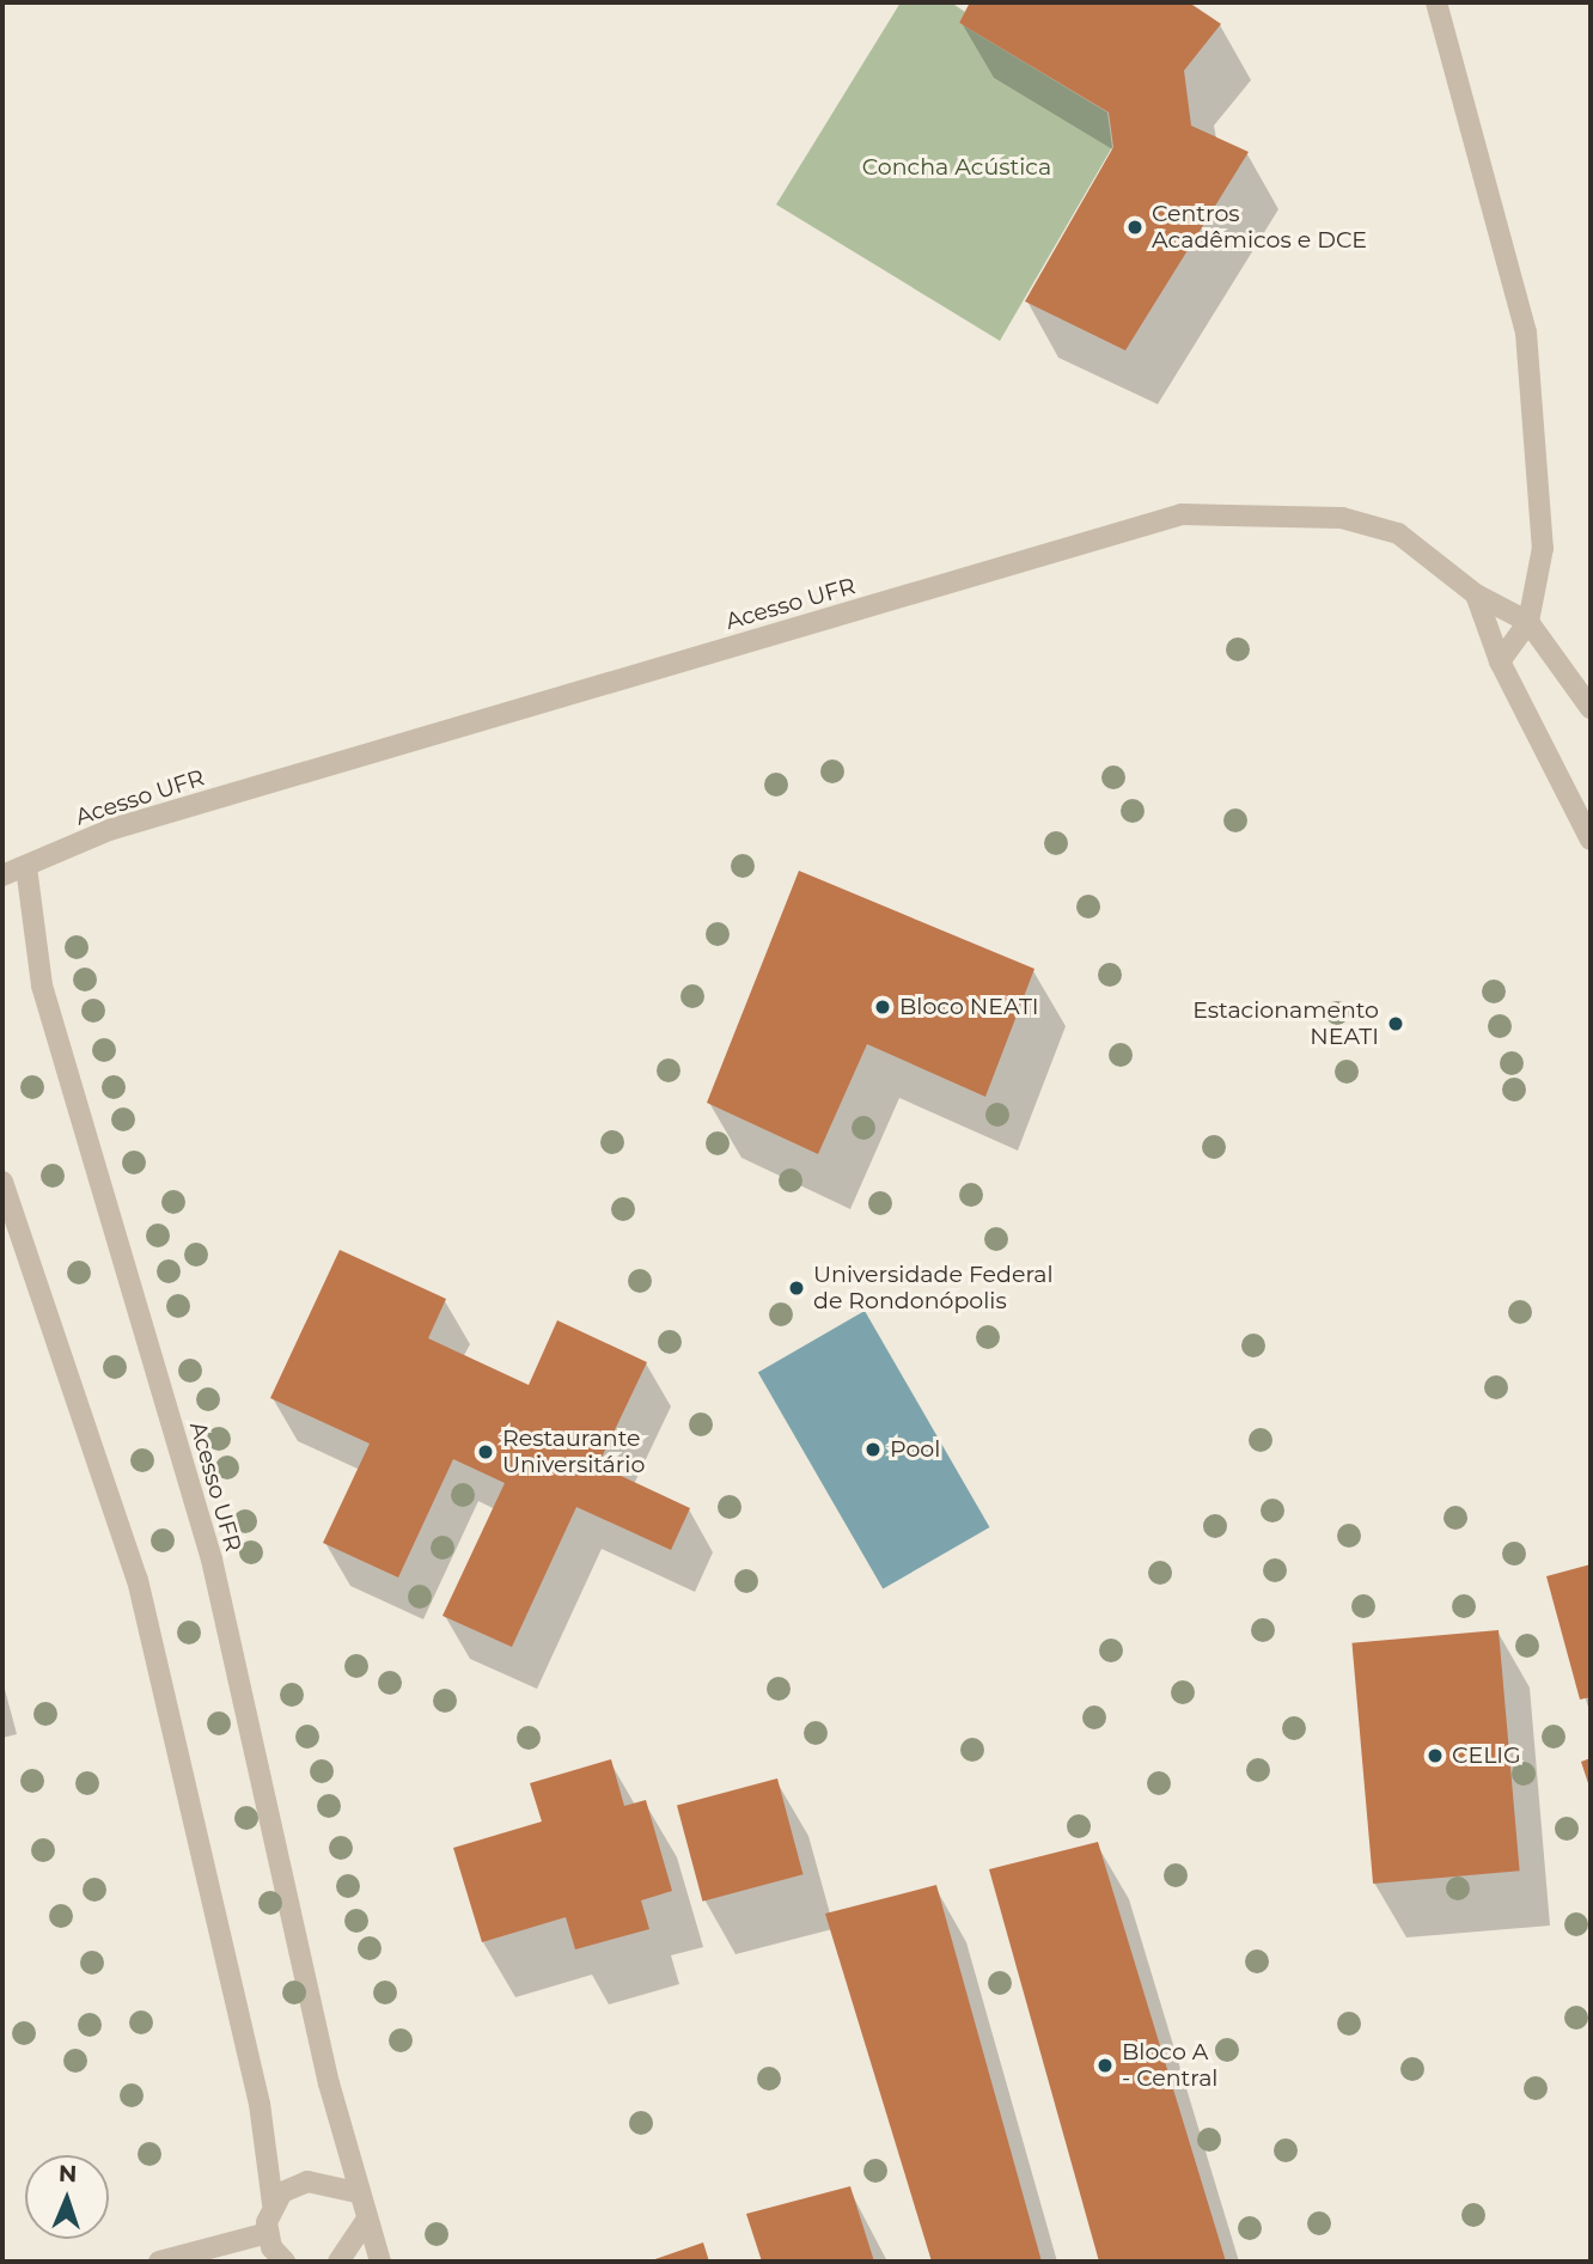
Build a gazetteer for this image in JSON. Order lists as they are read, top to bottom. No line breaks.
{"streets":{"lane":["Acesso UFR"]},"parks":["Concha Acústica"],"places":["Centros Acadêmicos e DCE","Bloco NEATI","Estacionamento NEATI","Universidade Federal de Rondonópolis","Pool","Restaurante Universitário","CELIG","Bloco A - Central"],"north":"top"}
